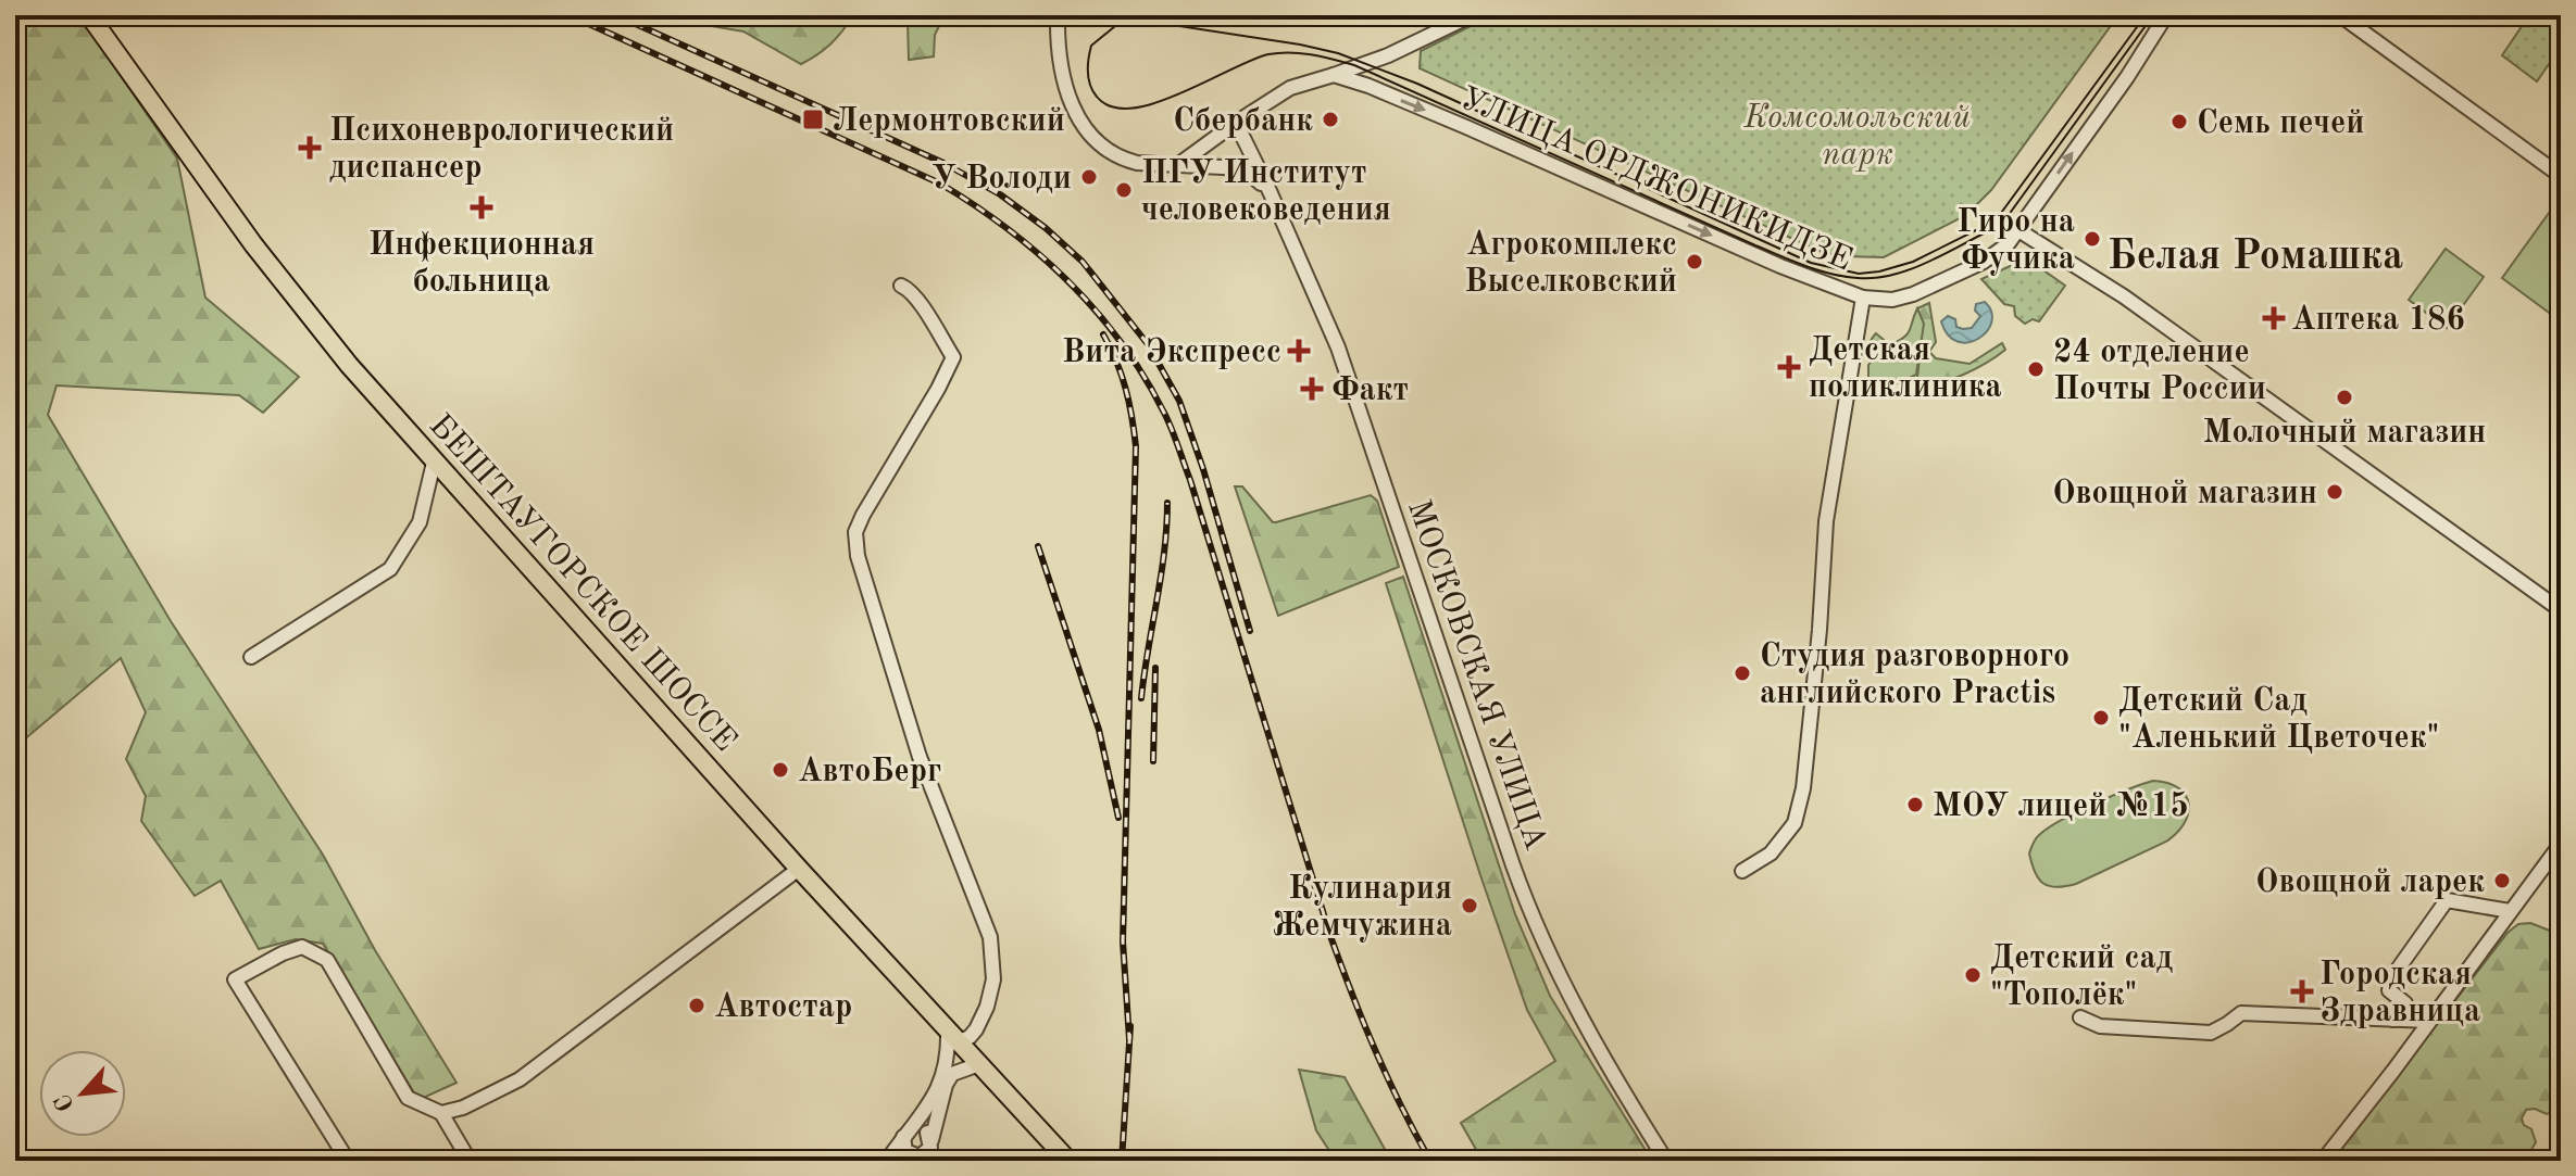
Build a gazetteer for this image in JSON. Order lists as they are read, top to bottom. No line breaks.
{"streets":{"main road":["БЕШТАУГОРСКОЕ ШОССЕ"],"street":["УЛИЦА ОРДЖОНИКИДЗЕ","МОСКОВСКАЯ УЛИЦА"]},"one_way":["УЛИЦА ОРДЖОНИКИДЗЕ"],"districts":["Белая Ромашка"],"parks":["Комсомольский парк"],"places":{"transit":["Лермонтовский"],"other":["Сбербанк","Семь печей","У Володи","ПГУ Институт человековедения","Гиро на Фучика","Агрокомплекс Выселковский","24 отделение Почты России","Молочный магазин","Овощной магазин","Студия разговорного английского Practis","Детский Сад \"Аленький Цветочек\"","АвтоБерг","МОУ лицей №15","Овощной ларек","Кулинария Жемчужина","Детский сад \"Тополёк\"","Автостар"],"health":["Психоневрологический диспансер","Инфекционная больница","Аптека 186","Вита Экспресс","Детская поликлиника","Факт","Городская Здравница"]},"north":"bottom left"}
